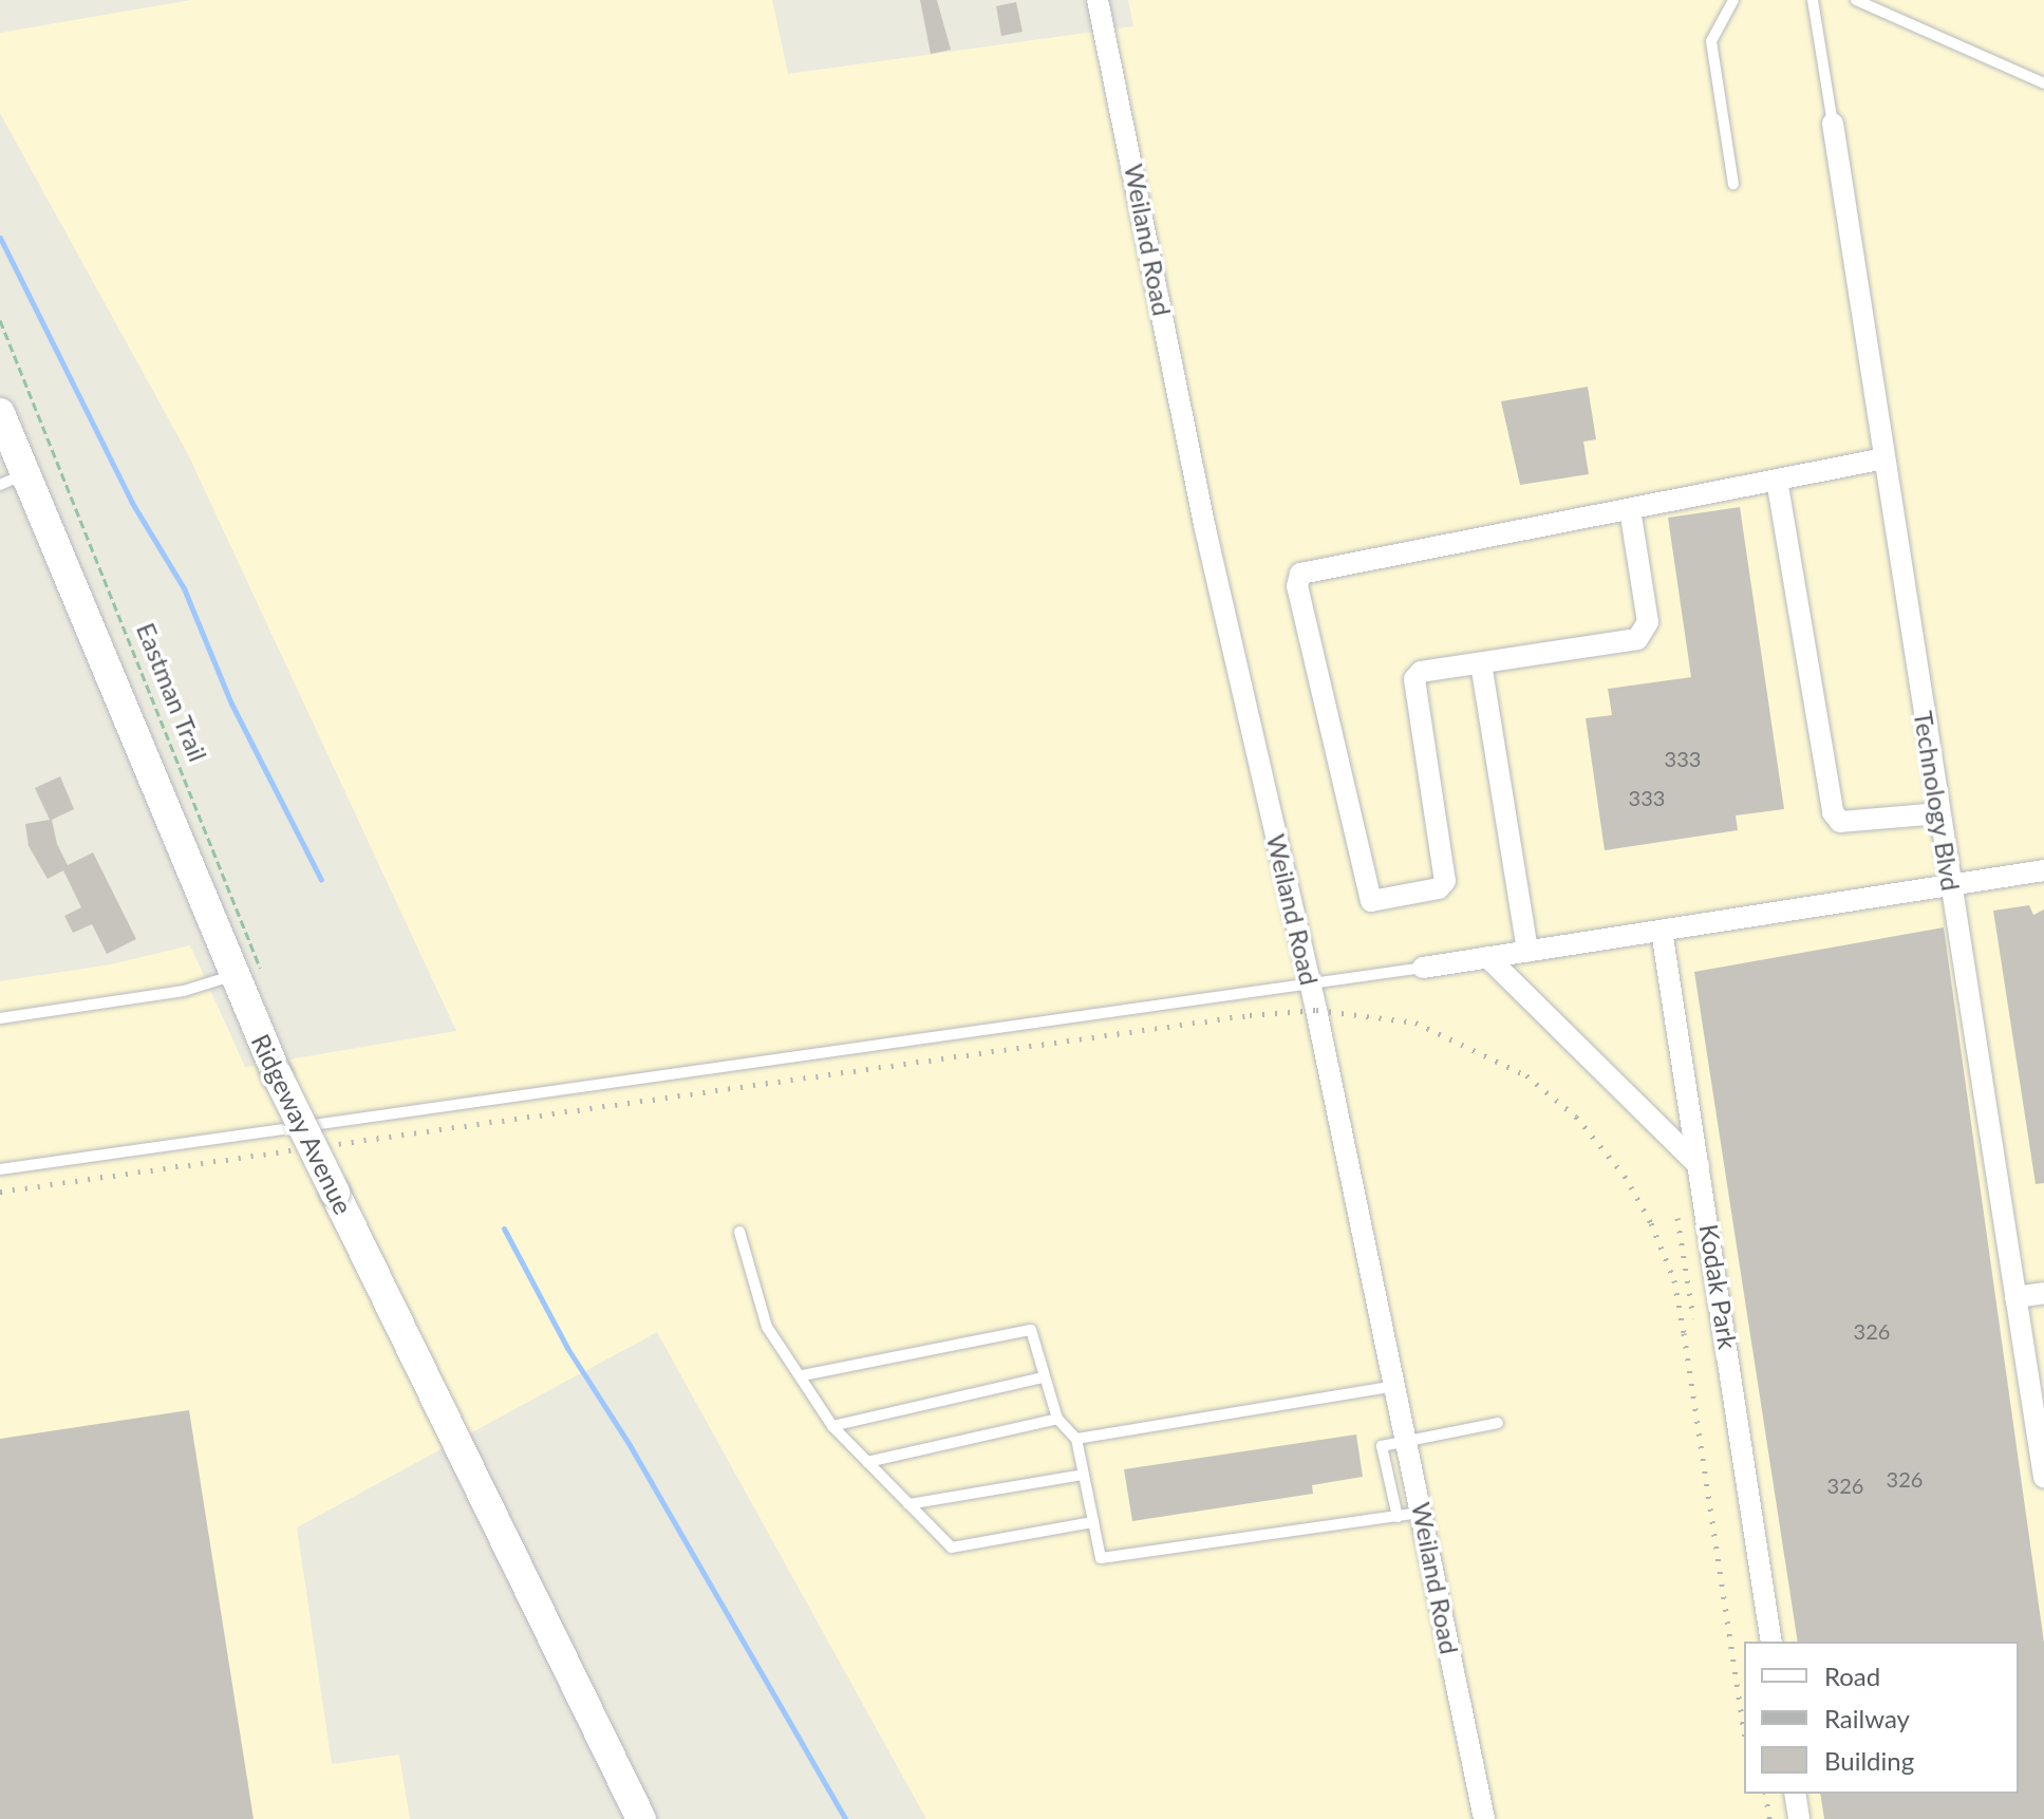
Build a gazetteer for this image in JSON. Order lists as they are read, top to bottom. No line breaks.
{"streets":{"main road":["Ridgeway Avenue"],"street":["Weiland Road","Technology Blvd","Kodak Park"],"path":["Eastman Trail"]},"house_numbers":["333","333","326","326","326"],"legend":["Road","Railway","Building"]}
